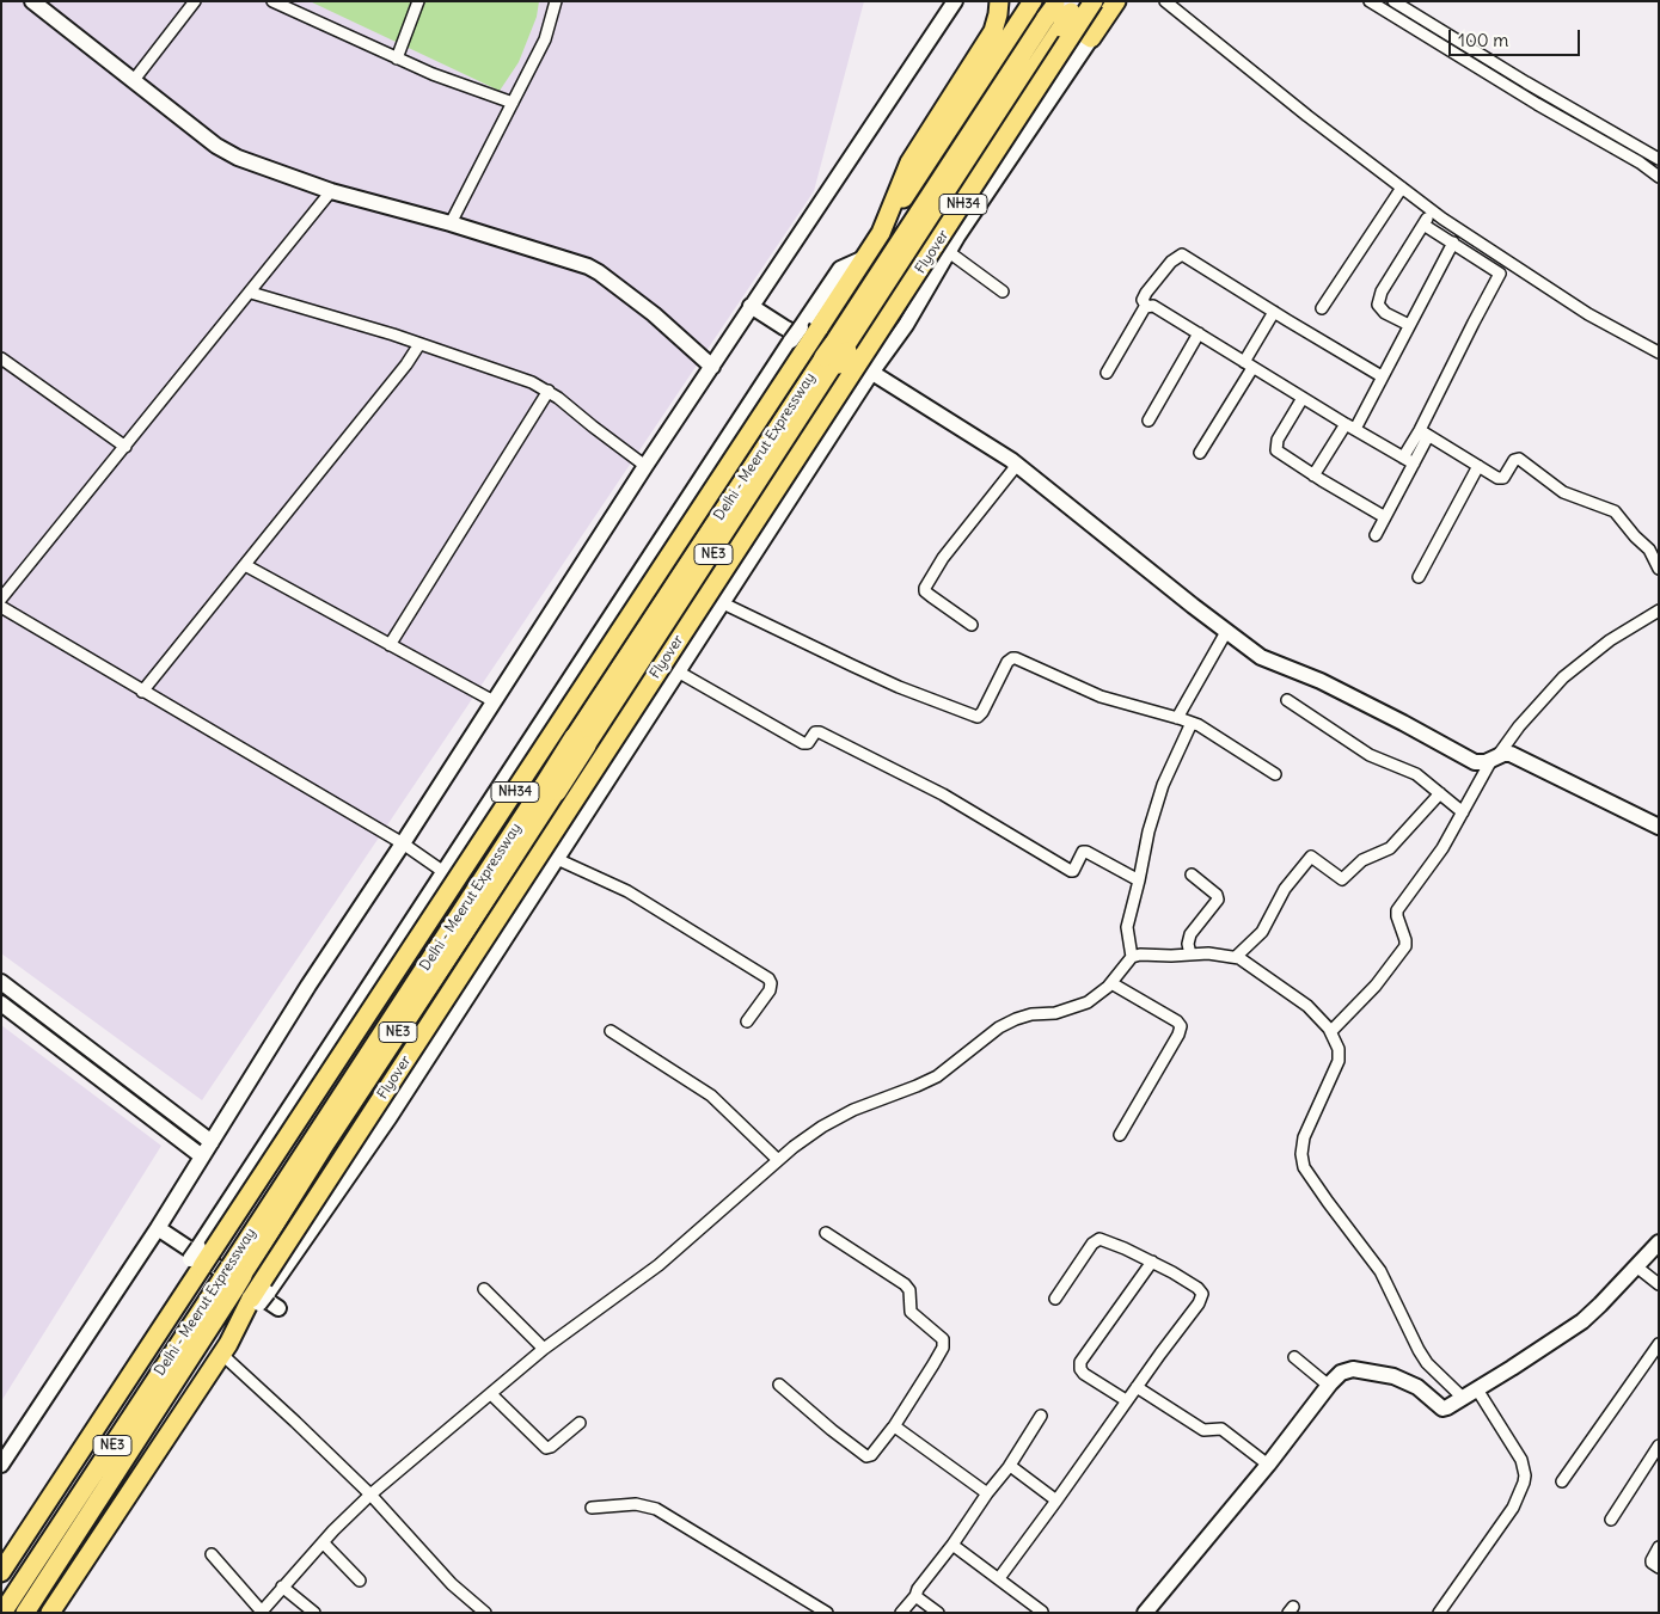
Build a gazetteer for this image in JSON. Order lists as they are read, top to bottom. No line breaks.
{"streets":{"highway":["NH34","Flyover","Delhi - Meerut Expressway","NE3"]},"crossings":[["NH34","Flyover"]],"scale_bar":"100 m"}
